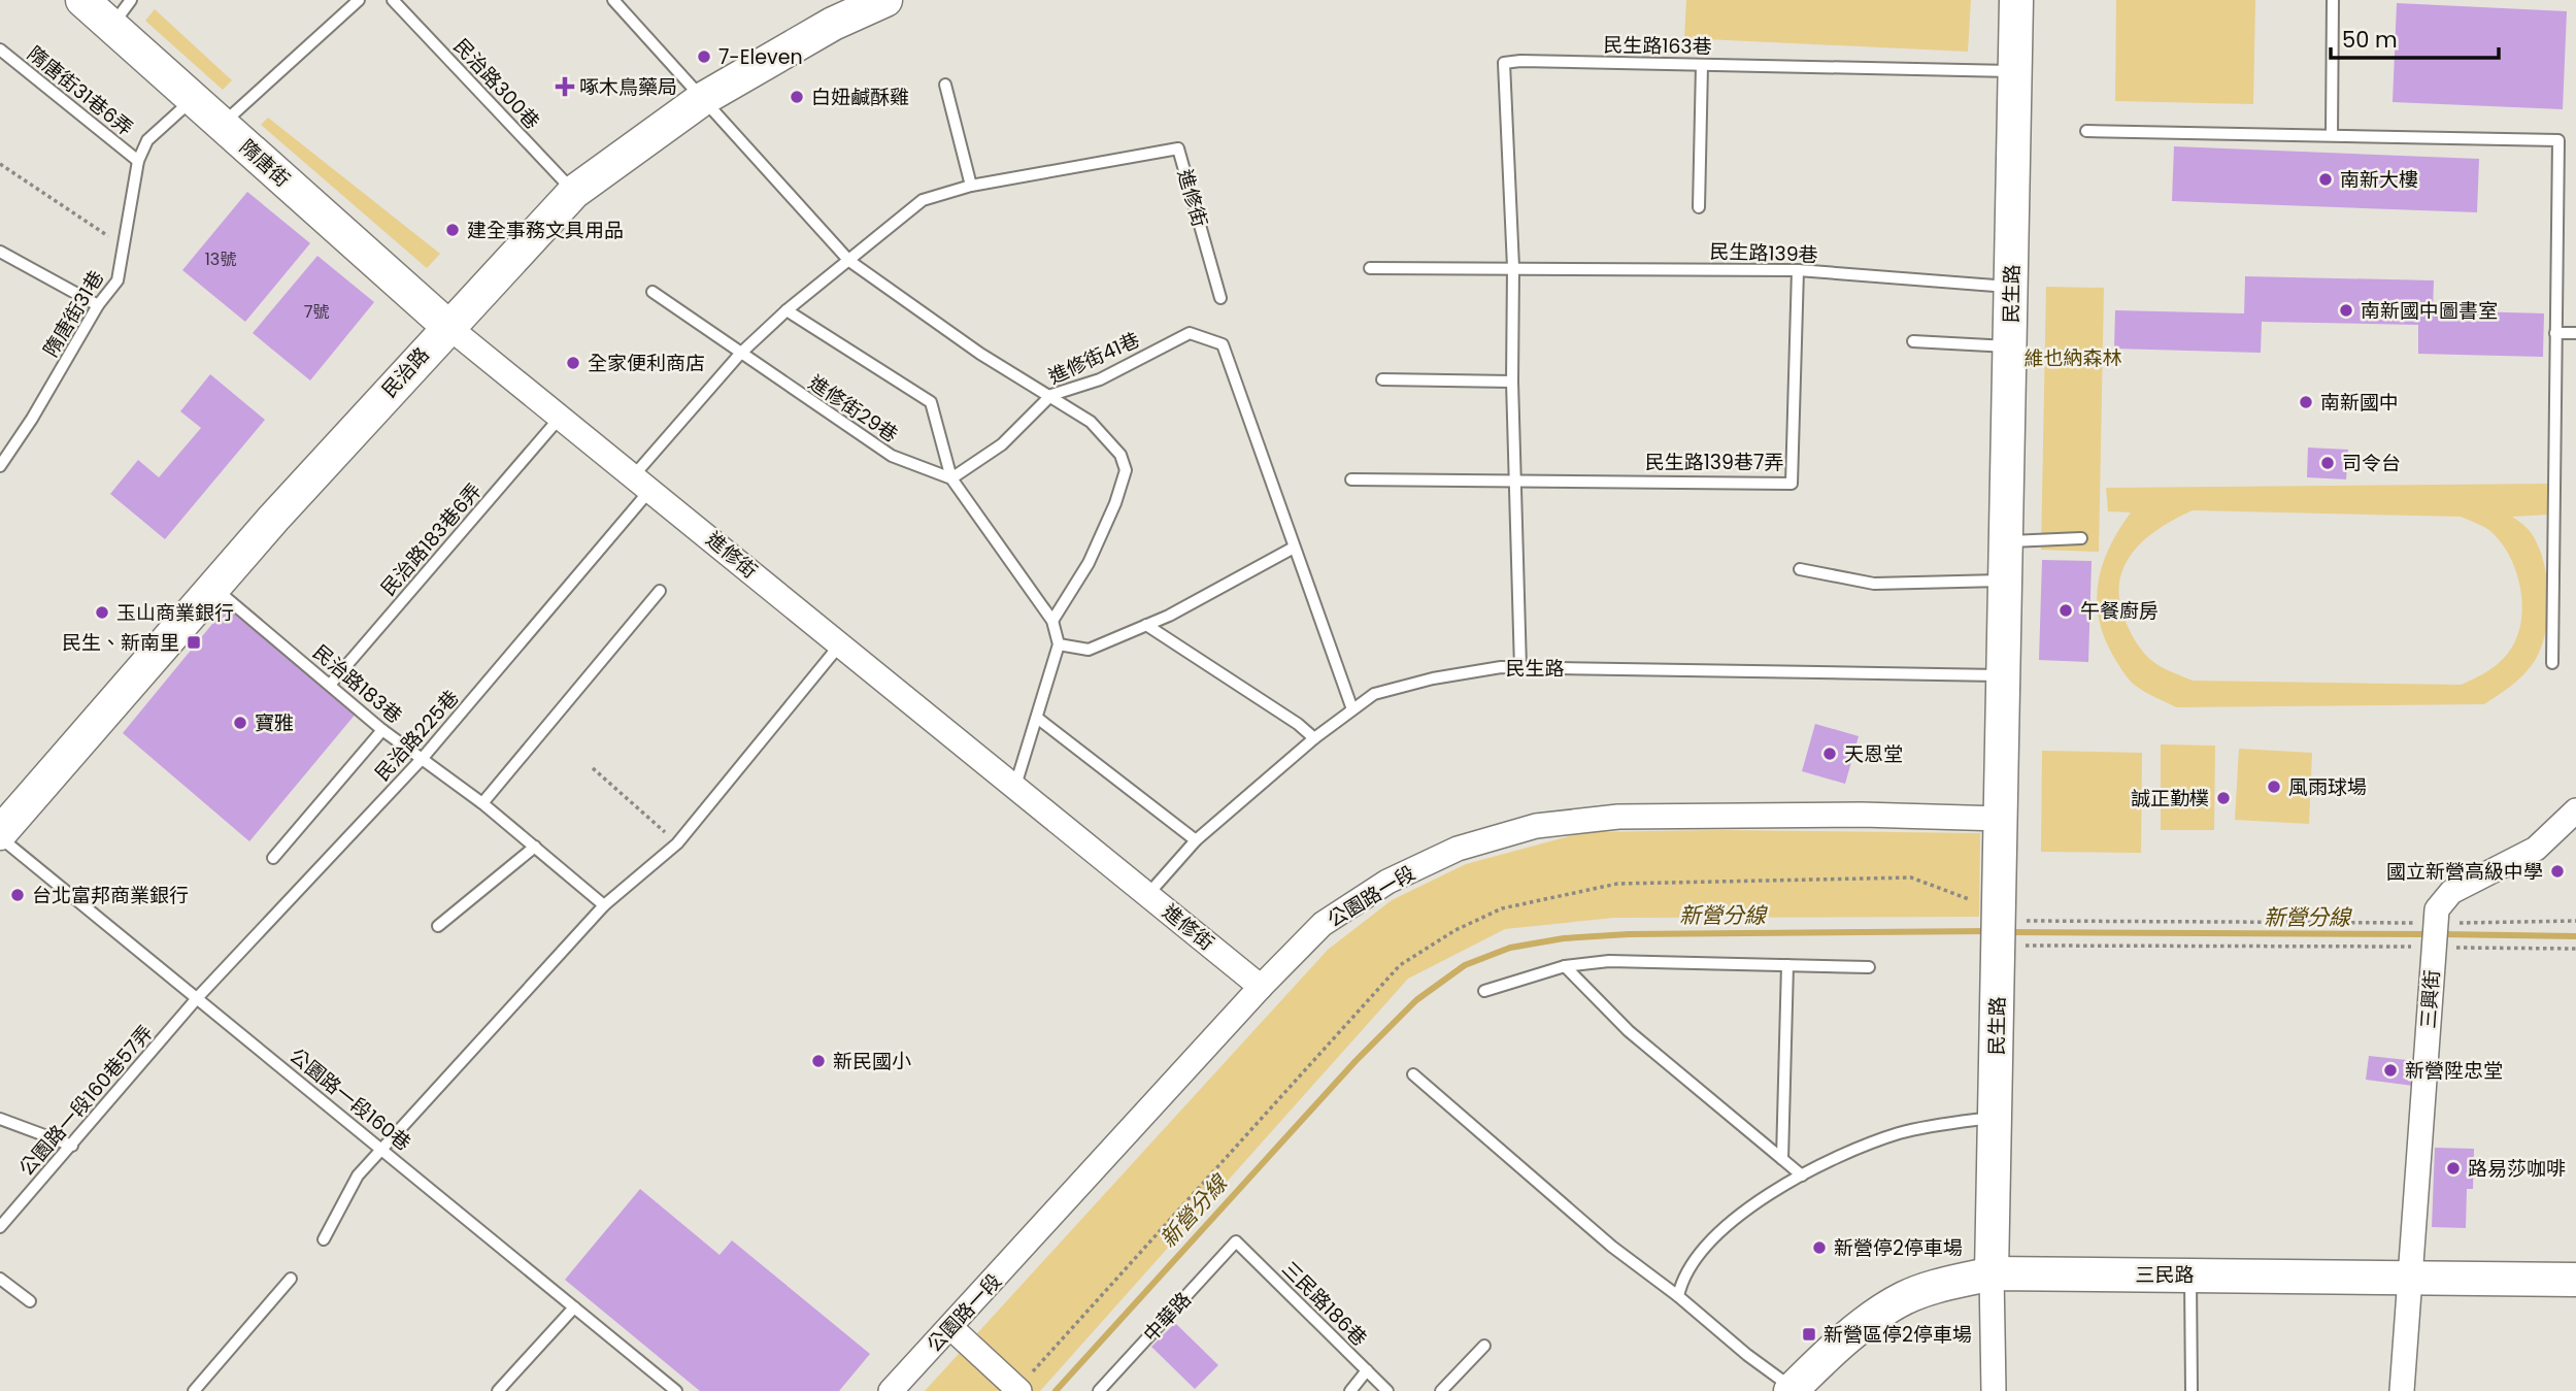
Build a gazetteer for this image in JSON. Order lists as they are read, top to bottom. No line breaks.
{"streets":{"street":["隋唐街","進修街","民生路","民治路","公園路一段","三興街","三民路"],"lane":["民生路163巷","民治路300巷","隋唐街31巷6弄","民生路139巷","隋唐街31巷","進修街41巷","進修街29巷","民生路139巷7弄","民治路183巷6弄","民治路183巷","民治路225巷","公園路一段160巷","公園路一段160巷57弄","三民路186巷","中華路"]},"crossings":[["民生路163巷","民生路139巷"],["民生路163巷","民生路"],["民生路163巷","民生路139巷7弄"],["民治路300巷","民治路"],["隋唐街31巷6弄","隋唐街31巷"],["隋唐街","進修街"],["隋唐街","隋唐街31巷"],["隋唐街","民治路"],["進修街","民生路"],["進修街","民治路"],["進修街","民治路183巷6弄"],["進修街","民治路225巷"],["進修街","公園路一段"],["民生路139巷","民生路"],["民生路139巷","民生路139巷7弄"],["民生路","公園路一段"],["民生路","三民路"],["進修街41巷","進修街29巷"],["民治路","民治路183巷"],["民治路","公園路一段160巷"],["民治路183巷6弄","民治路183巷"],["民治路183巷","民治路225巷"],["民治路225巷","公園路一段160巷"],["民治路225巷","公園路一段160巷57弄"],["三興街","三民路"],["公園路一段160巷","公園路一段160巷57弄"],["三民路186巷","中華路"]],"water":["新營分線"],"parks":["維也納森林"],"places":{"other":["7-Eleven","白妞鹹酥雞","南新大樓","建全事務文具用品","南新國中圖書室","全家便利商店","南新國中","司令台","午餐廚房","玉山商業銀行","寶雅","天恩堂","風雨球場","誠正勤樸","國立新營高級中學","台北富邦商業銀行","新民國小","新營陞忠堂","路易莎咖啡","新營停2停車場"],"health":["啄木鳥藥局"],"transit":["民生、新南里","新營區停2停車場"]},"house_numbers":["13號","7號"],"scale_bar":"50 m"}
